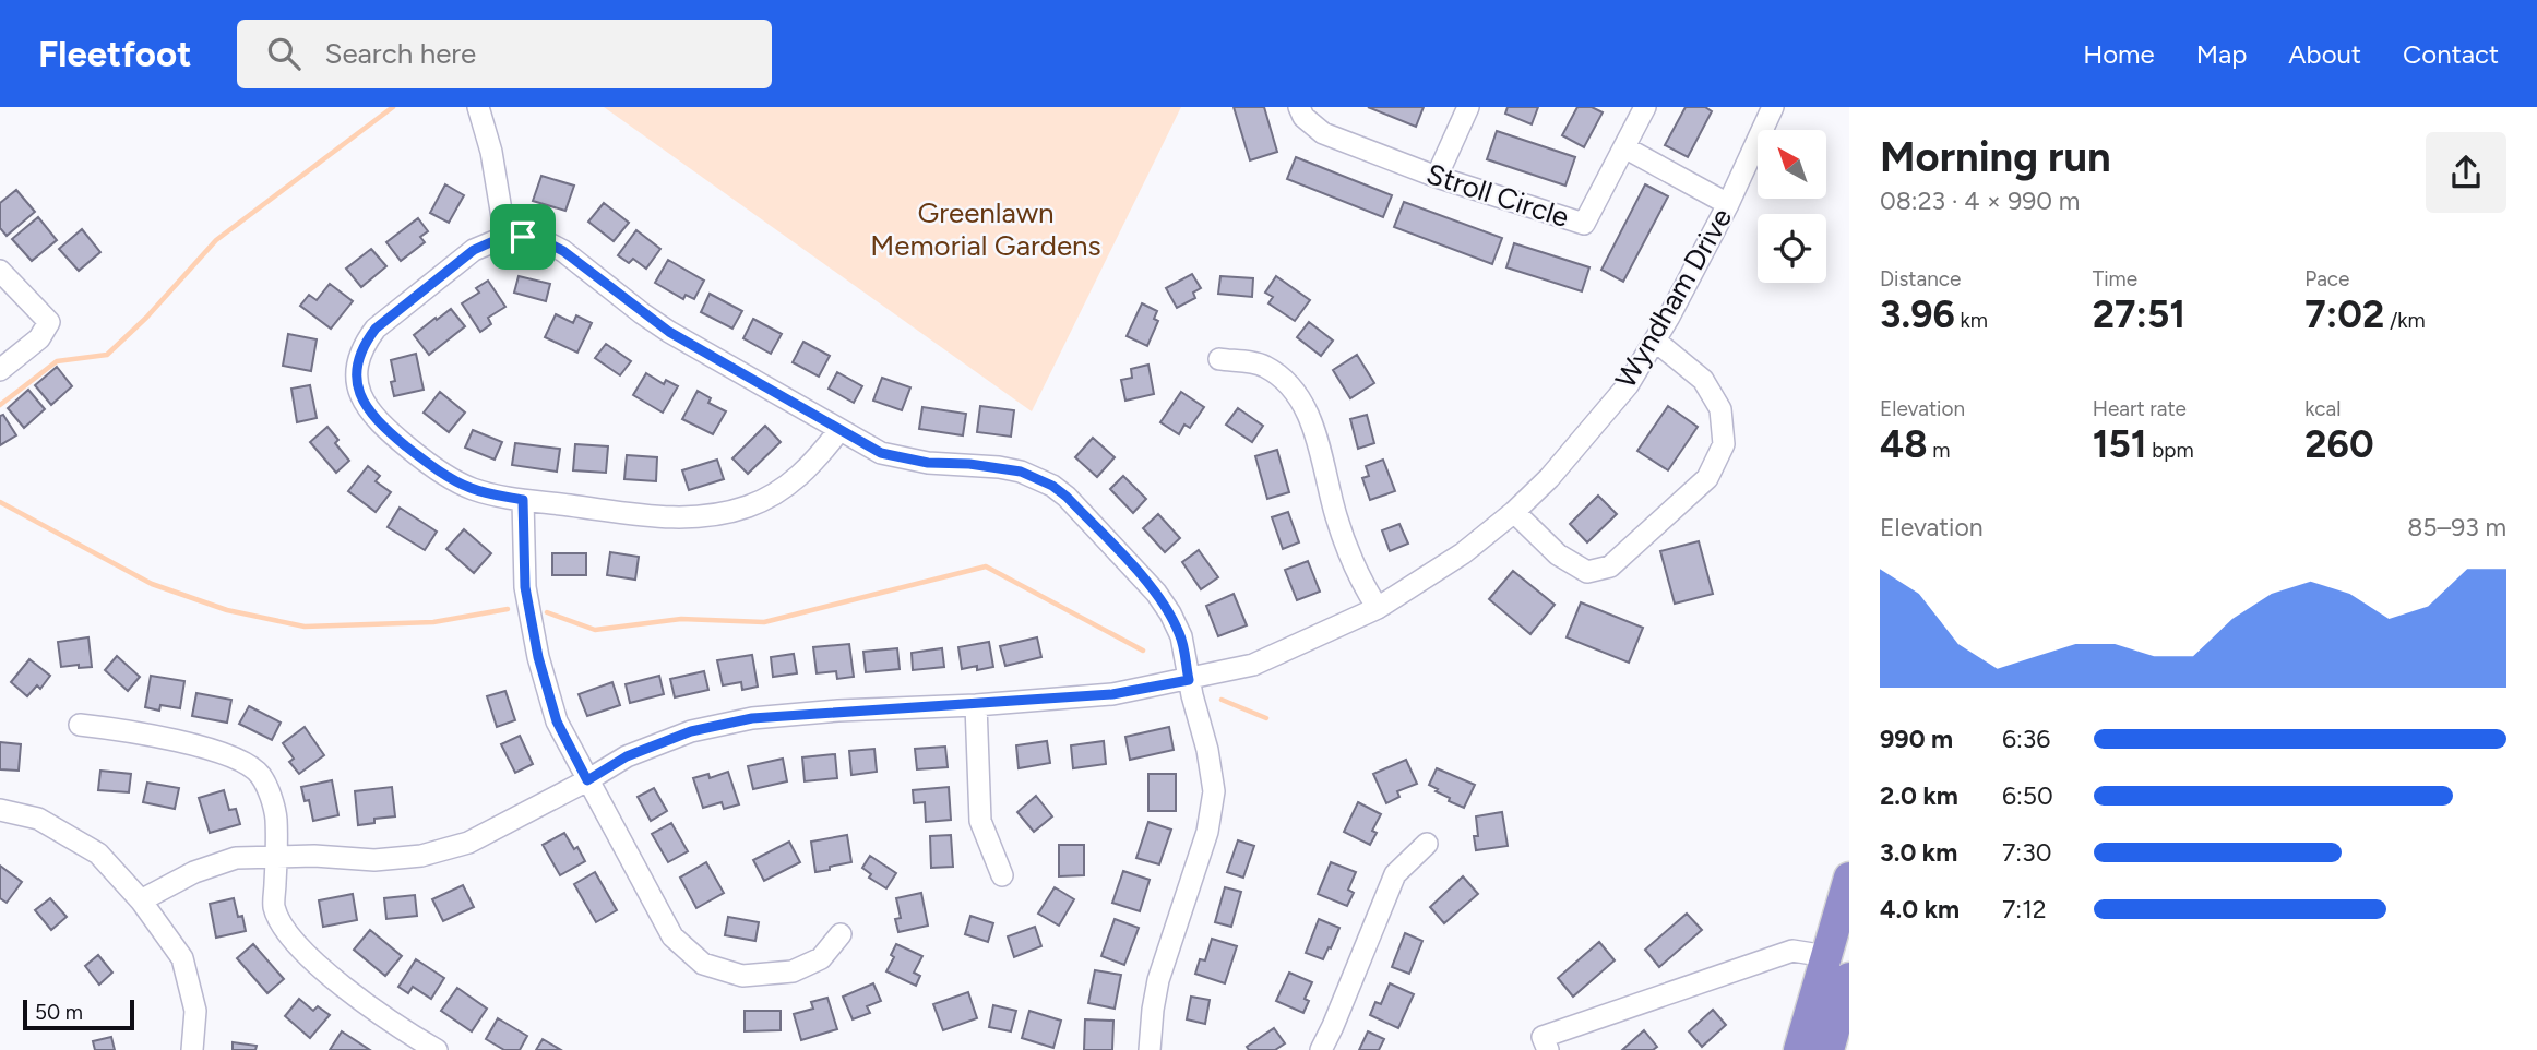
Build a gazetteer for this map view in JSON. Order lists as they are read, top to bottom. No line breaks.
{"streets":{"street":["Stroll Circle","Wyndham Drive"]},"parks":["Greenlawn Memorial Gardens"],"scale_bar":"50 m","north":"top left","page":{"header":"Fleetfoot","search":"Search here","nav":["Home","Map","About","Contact"],"heading":["Morning run","08:23 · 4 × 990 m"],"stats":[["Distance","3.96 km"],["Time","27:51"],["Pace","7:02 /km"],["Elevation","48 m"],["Heart rate","151 bpm"],["kcal","260"]],"chart":["Elevation","85–93 m"],"list":[{"name":"990 m","note":"6:36"},{"name":"2.0 km","note":"6:50"},{"name":"3.0 km","note":"7:30"},{"name":"4.0 km","note":"7:12"}],"scale":"50 m"}}
